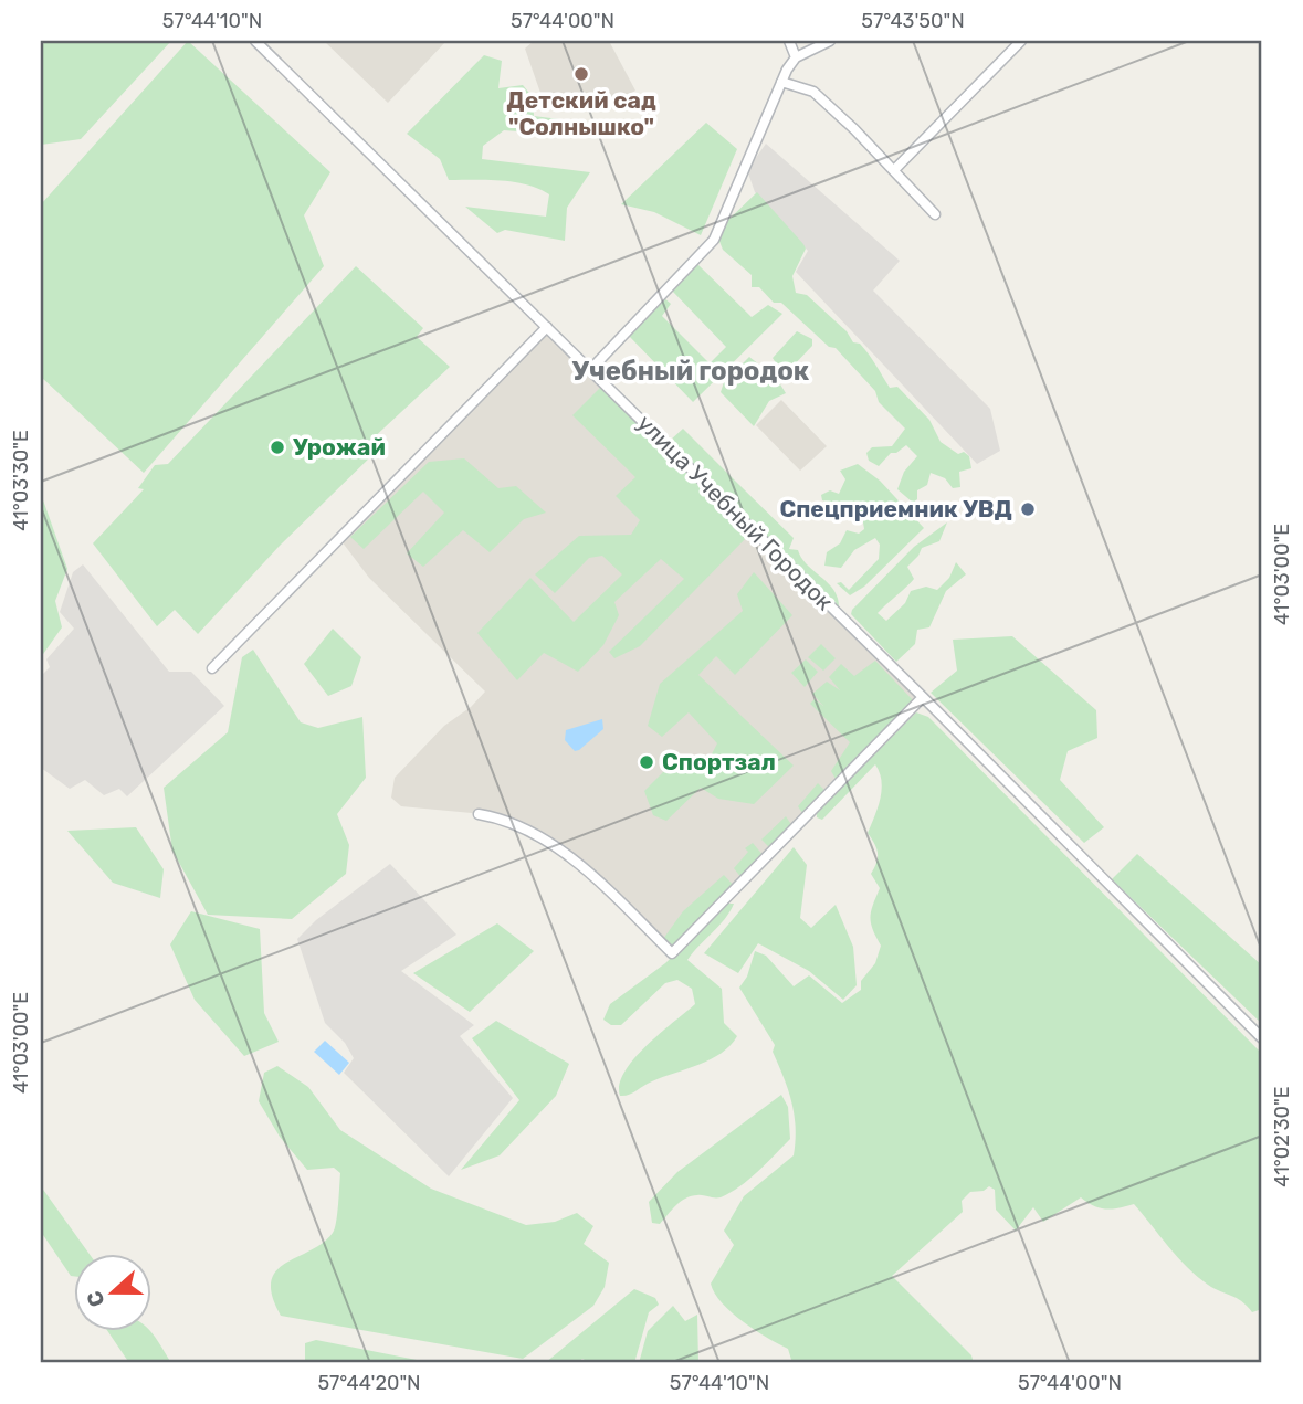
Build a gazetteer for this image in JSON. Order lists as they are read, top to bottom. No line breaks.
{"streets":{"street":["улица Учебный Городок"]},"districts":["Учебный городок"],"places":["Детский сад \"Солнышко\"","Урожай","Спецприемник УВД","Спортзал"],"north":"left","coordinates":["57°44'10\"N","57°44'00\"N","57°43'50\"N","41°03'30\"E","41°03'00\"E","41°02'30\"E","57°44'20\"N"]}
